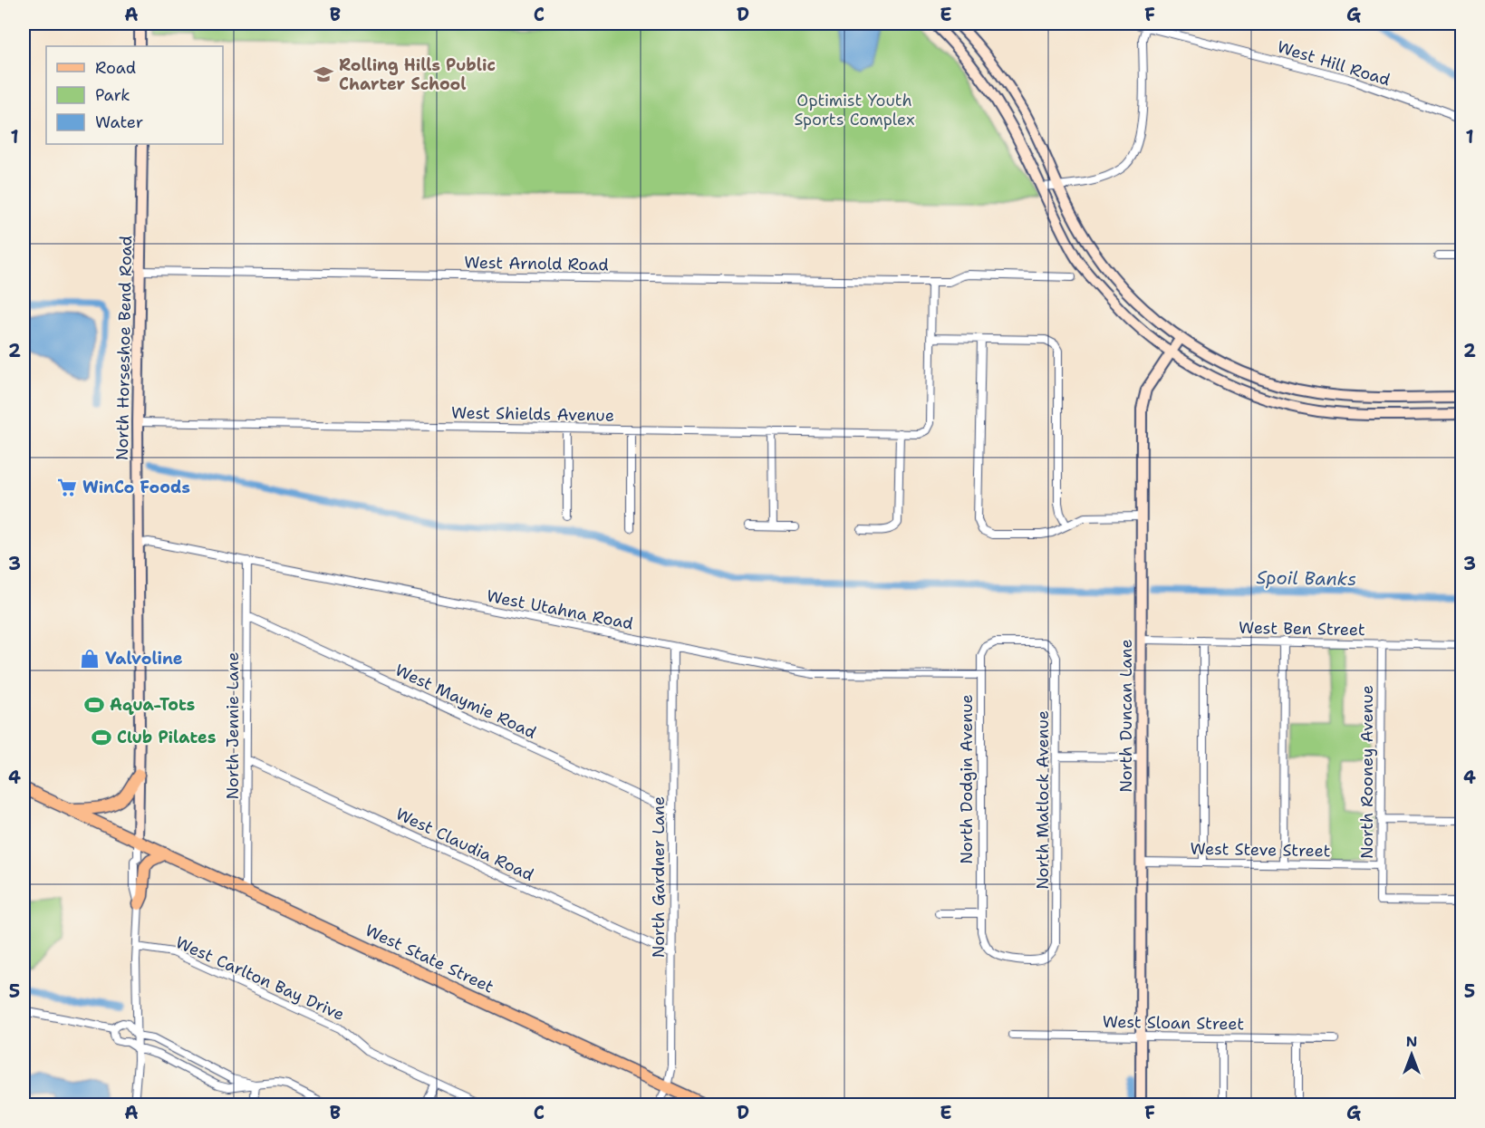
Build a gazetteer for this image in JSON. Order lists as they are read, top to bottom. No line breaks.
{"streets":{"main road":["West State Street"],"street":["West Hill Road","West Arnold Road","North Horseshoe Bend Road","West Shields Avenue","West Utahna Road","West Ben Street","West Maymie Road","North Duncan Lane","North Jennie Lane","North Rooney Avenue","North Dodgin Avenue","North Matlock Avenue","West Claudia Road","West Steve Street","North Gardner Lane","West Carlton Bay Drive","West Sloan Street"]},"crossings":[["West Arnold Road","North Horseshoe Bend Road"],["North Horseshoe Bend Road","West Shields Avenue"],["North Horseshoe Bend Road","West Utahna Road"],["North Horseshoe Bend Road","West State Street"],["North Horseshoe Bend Road","West Carlton Bay Drive"],["West Utahna Road","North Jennie Lane"],["West Utahna Road","North Dodgin Avenue"],["West Utahna Road","North Gardner Lane"],["West Ben Street","North Duncan Lane"],["West Ben Street","North Rooney Avenue"],["West Maymie Road","North Jennie Lane"],["West Maymie Road","North Gardner Lane"],["North Duncan Lane","West Steve Street"],["North Duncan Lane","West Sloan Street"],["North Jennie Lane","West Claudia Road"],["North Jennie Lane","West State Street"],["North Rooney Avenue","West Steve Street"],["North Dodgin Avenue","North Matlock Avenue"],["West Claudia Road","North Gardner Lane"],["North Gardner Lane","West State Street"]],"water":["Spoil Banks"],"parks":["Optimist Youth Sports Complex"],"places":{"school or university":["Rolling Hills Public Charter School"],"supermarket":["WinCo Foods"],"shop":["Valvoline"],"sports":["Aqua-Tots","Club Pilates"]},"legend":["Road","Park","Water"],"north":"top","grid":{"columns":["A","B","C","D","E","F","G"],"rows":["1","2","3","4","5"]}}
